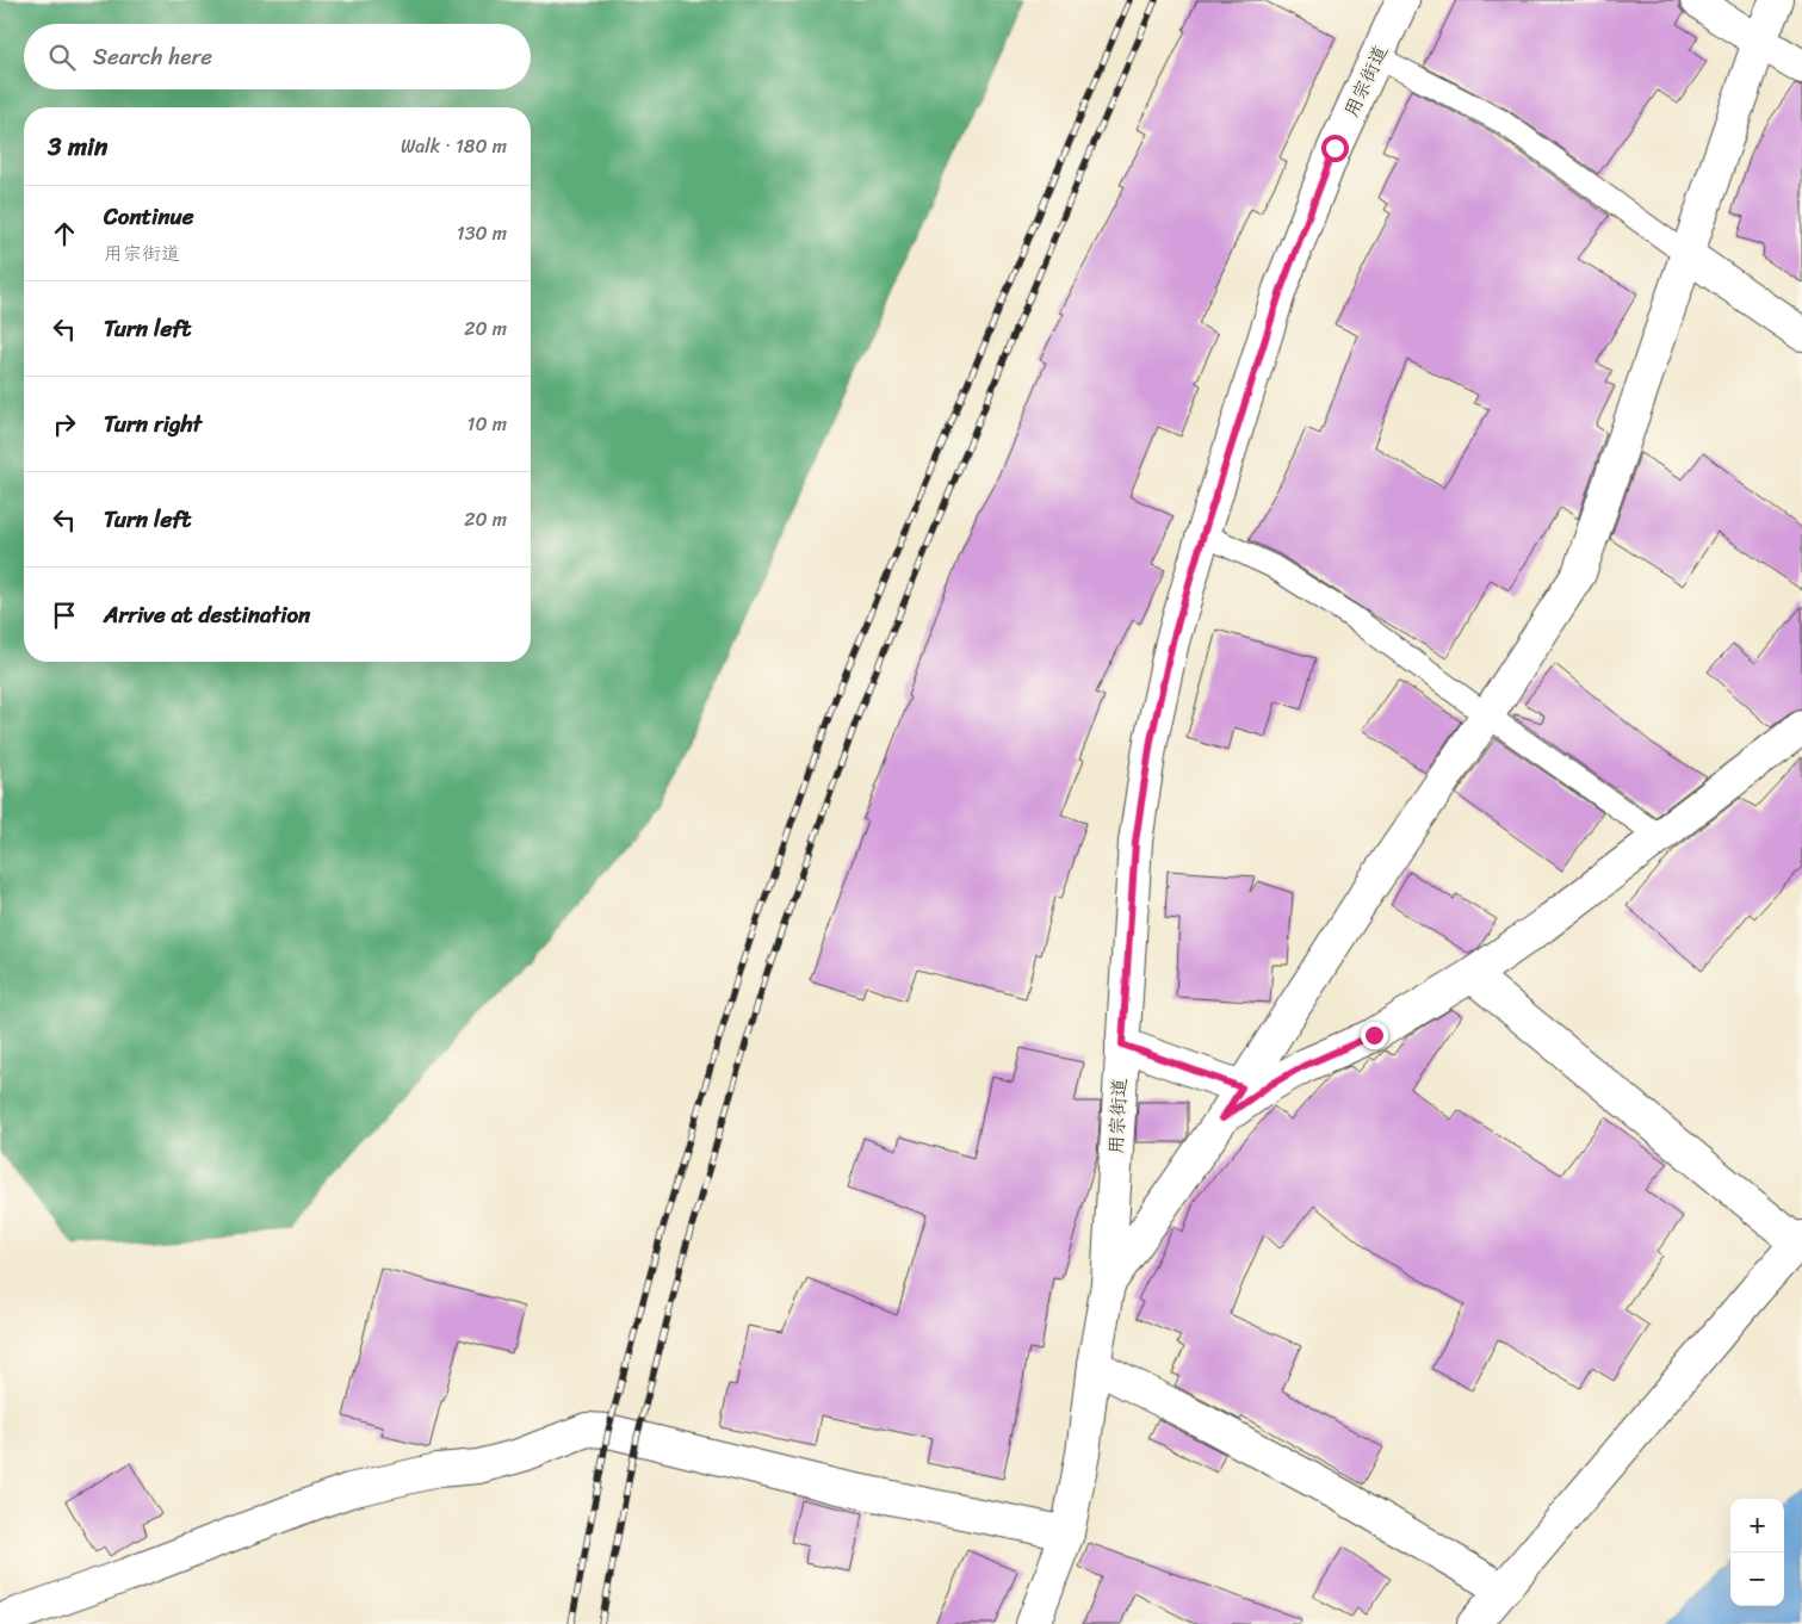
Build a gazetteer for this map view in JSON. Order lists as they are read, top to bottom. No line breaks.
{"streets":{"street":["用宗街道"]},"page":{"search":"Search here","heading":["3 min","Walk · 180 m"],"list":[["Continue","用宗街道","130 m"],["Turn left","20 m"],["Turn right","10 m"],["Turn left","20 m"],"Arrive at destination"],"map_buttons":["+","−"]}}
